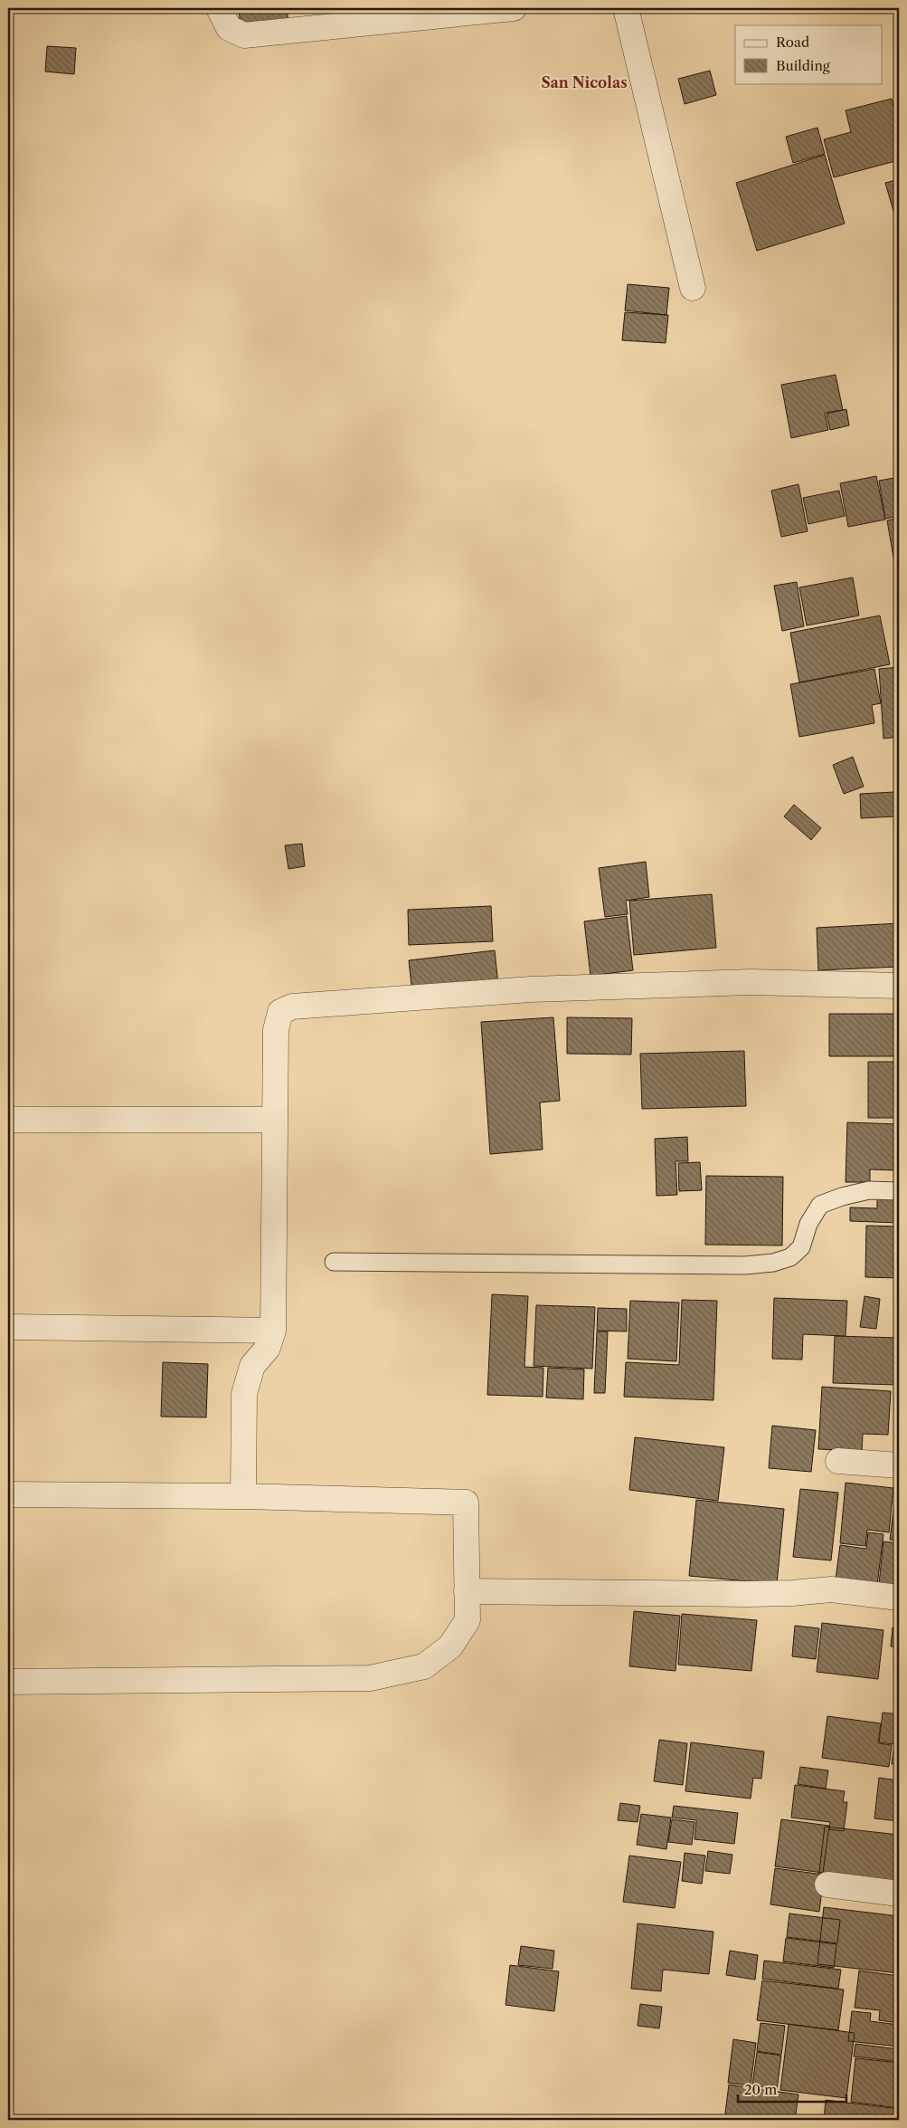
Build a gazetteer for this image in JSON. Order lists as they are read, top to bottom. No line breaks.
{"districts":["San Nicolas"],"legend":["Road","Building"],"scale_bar":"20 m"}
